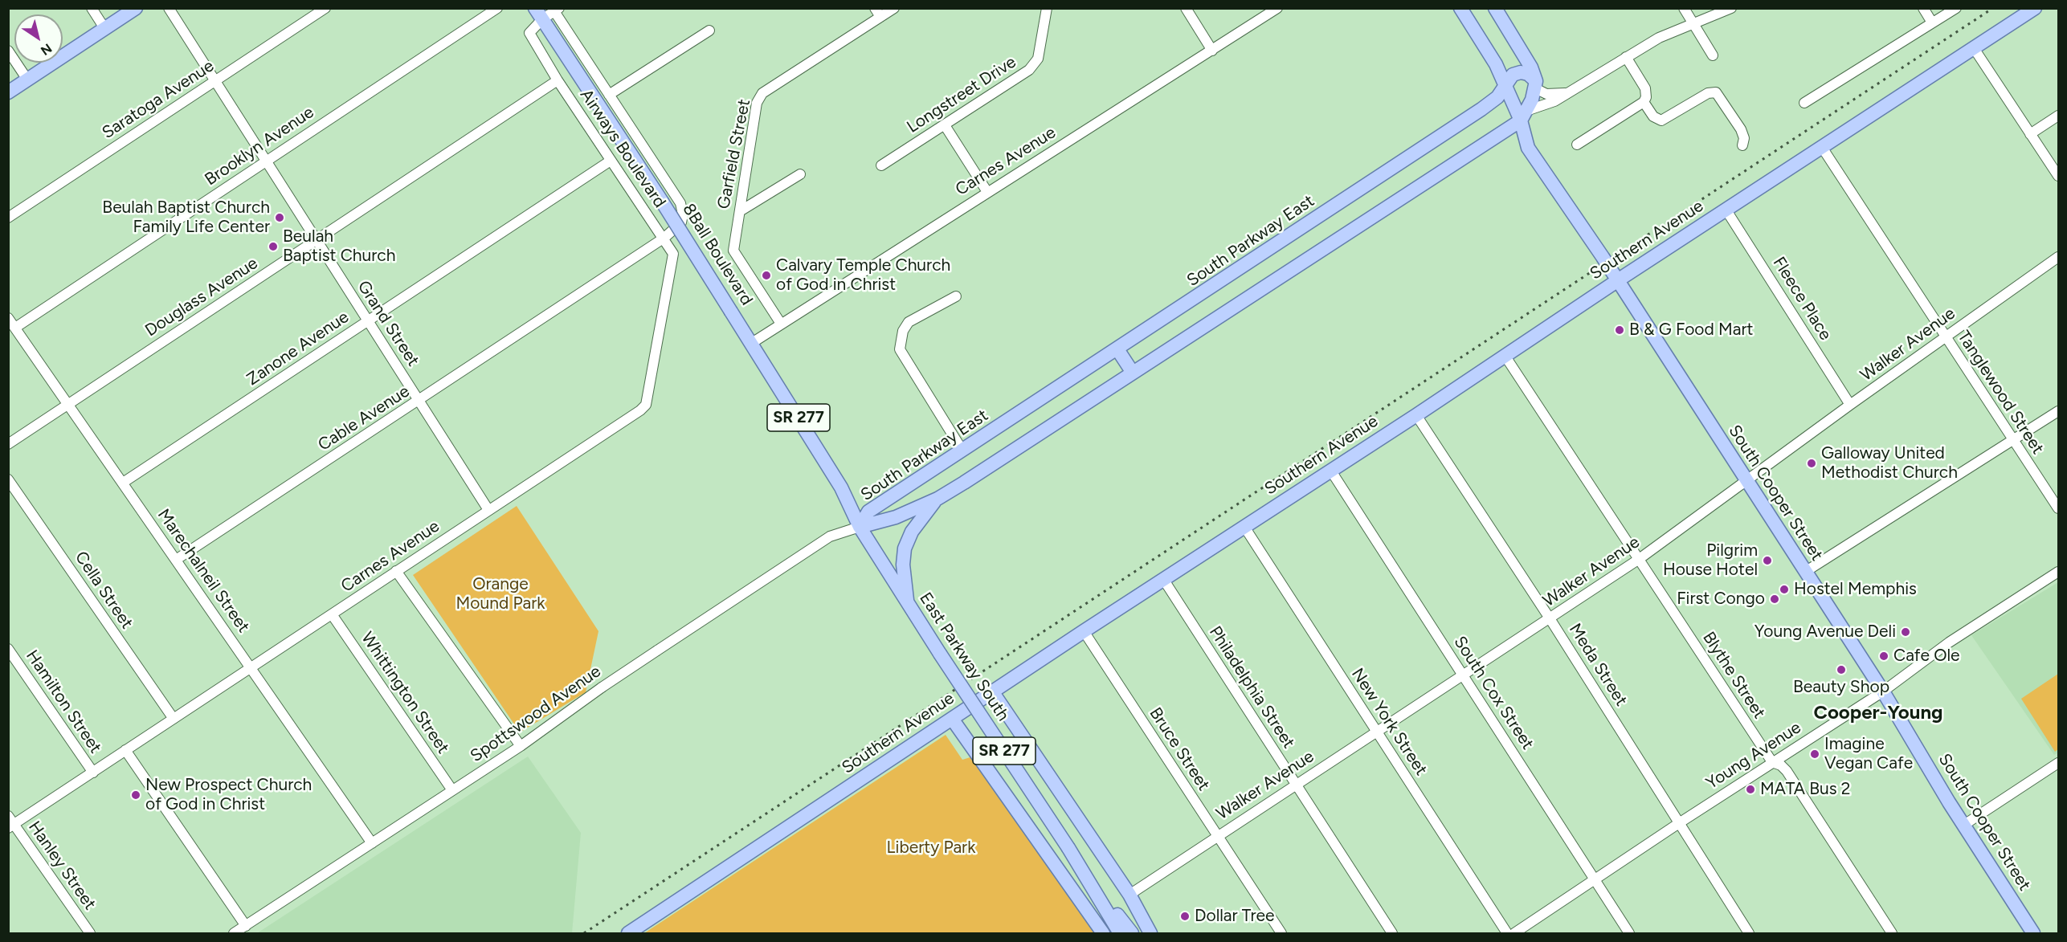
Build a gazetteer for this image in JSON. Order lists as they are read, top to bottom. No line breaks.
{"streets":{"main road":["Southern Avenue","South Parkway East","8Ball Boulevard","SR 277","South Cooper Street","East Parkway South"],"street":["Longstreet Drive","Saratoga Avenue","Brooklyn Avenue","Airways Boulevard","Garfield Street","Carnes Avenue","Douglass Avenue","Fleece Place","Grand Street","Walker Avenue","Zanone Avenue","Tanglewood Street","Cable Avenue","Marechalneil Street","Cella Street","Meda Street","Blythe Street","Philadelphia Street","Whittington Street","South Cox Street","Hamilton Street","Spottswood Avenue","New York Street","Bruce Street","Young Avenue","Hanley Street"]},"crossings":[["Saratoga Avenue","Grand Street"],["Brooklyn Avenue","Grand Street"],["Brooklyn Avenue","Marechalneil Street"],["Airways Boulevard","Carnes Avenue"],["Airways Boulevard","8Ball Boulevard"],["Airways Boulevard","Douglass Avenue"],["Airways Boulevard","Zanone Avenue"],["Airways Boulevard","Cable Avenue"],["Garfield Street","Carnes Avenue"],["Carnes Avenue","8Ball Boulevard"],["Carnes Avenue","Grand Street"],["Carnes Avenue","Cable Avenue"],["Carnes Avenue","Marechalneil Street"],["Carnes Avenue","Cella Street"],["Carnes Avenue","Whittington Street"],["Carnes Avenue","Hamilton Street"],["Carnes Avenue","Hanley Street"],["Southern Avenue","Fleece Place"],["Southern Avenue","Tanglewood Street"],["Southern Avenue","South Cooper Street"],["Southern Avenue","Meda Street"],["Southern Avenue","Blythe Street"],["Southern Avenue","Philadelphia Street"],["Southern Avenue","South Cox Street"],["Southern Avenue","New York Street"],["Southern Avenue","Bruce Street"],["South Parkway East","8Ball Boulevard"],["South Parkway East","South Cooper Street"],["South Parkway East","East Parkway South"],["South Parkway East","Spottswood Avenue"],["8Ball Boulevard","East Parkway South"],["8Ball Boulevard","Spottswood Avenue"],["Douglass Avenue","Grand Street"],["Douglass Avenue","Marechalneil Street"],["Fleece Place","Walker Avenue"],["Grand Street","Zanone Avenue"],["Grand Street","Cable Avenue"],["Walker Avenue","Tanglewood Street"],["Walker Avenue","South Cooper Street"],["Walker Avenue","Meda Street"],["Walker Avenue","Blythe Street"],["Walker Avenue","Philadelphia Street"],["Walker Avenue","South Cox Street"],["Walker Avenue","New York Street"],["Walker Avenue","Bruce Street"],["Zanone Avenue","Marechalneil Street"],["Cable Avenue","Marechalneil Street"],["South Cooper Street","Young Avenue"],["Marechalneil Street","Spottswood Avenue"],["East Parkway South","Spottswood Avenue"],["Meda Street","Young Avenue"],["Blythe Street","Young Avenue"],["Whittington Street","Spottswood Avenue"],["South Cox Street","Young Avenue"],["Hamilton Street","Spottswood Avenue"]],"districts":["Cooper-Young"],"parks":["Orange Mound Park","Liberty Park"],"places":["Beulah Baptist Church Family Life Center","Beulah Baptist Church","Calvary Temple Church of God in Christ","B & G Food Mart","Galloway United Methodist Church","Pilgrim House Hotel","Hostel Memphis","First Congo","Young Avenue Deli","Cafe Ole","Beauty Shop","Imagine Vegan Cafe","MATA Bus 2","New Prospect Church of God in Christ","Dollar Tree"],"north":"bottom right"}
